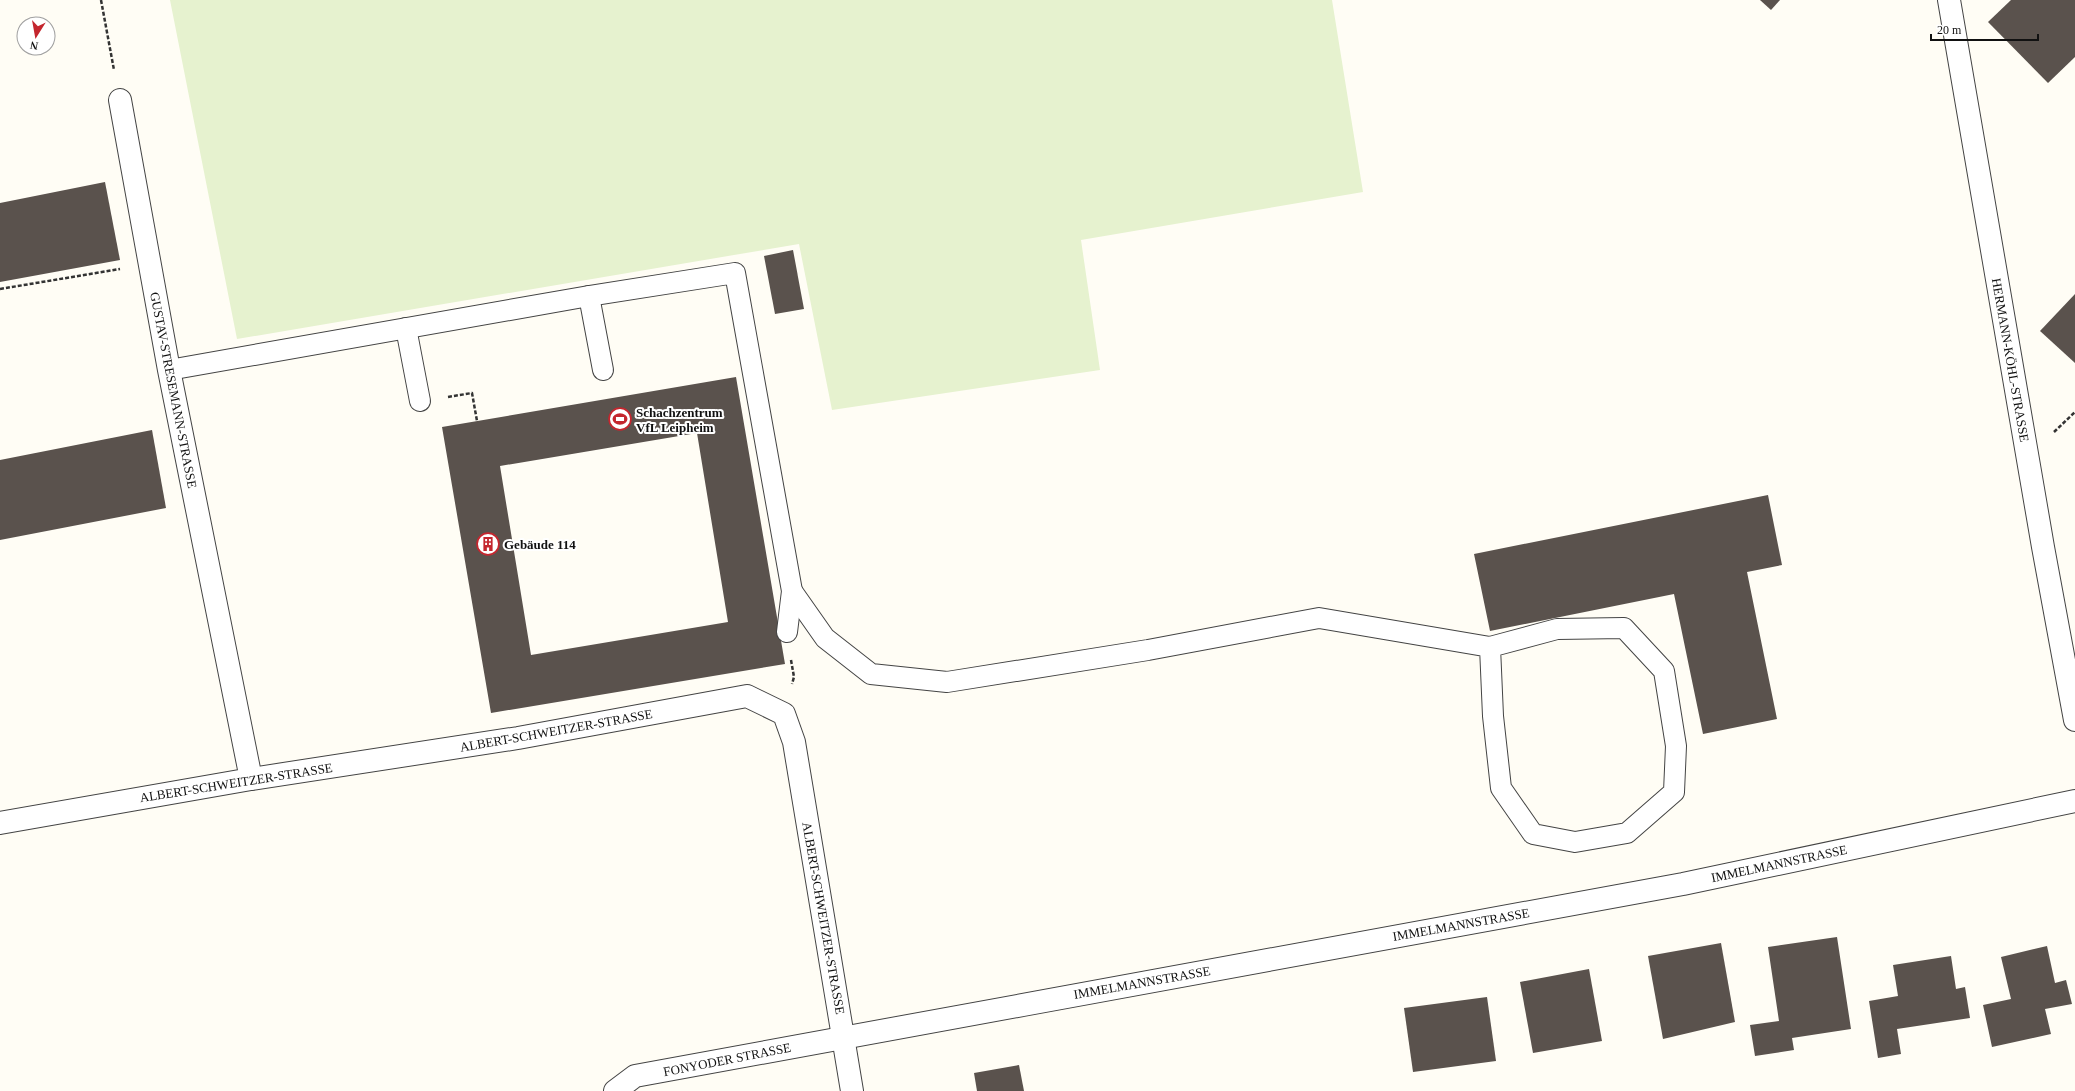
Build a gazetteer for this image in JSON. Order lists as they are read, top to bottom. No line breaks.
{"streets":{"street":["HERMANN-KÖHL-STRASSE","GUSTAV-STRESEMANN-STRASSE","ALBERT-SCHWEITZER-STRASSE","IMMELMANNSTRASSE","FONYODER STRASSE"]},"crossings":[["GUSTAV-STRESEMANN-STRASSE","ALBERT-SCHWEITZER-STRASSE"],["ALBERT-SCHWEITZER-STRASSE","IMMELMANNSTRASSE"],["ALBERT-SCHWEITZER-STRASSE","FONYODER STRASSE"],["IMMELMANNSTRASSE","FONYODER STRASSE"]],"places":{"sports":["Schachzentrum VfL Leipheim"],"building":["Gebäude 114"]},"scale_bar":"20 m","north":"bottom"}
